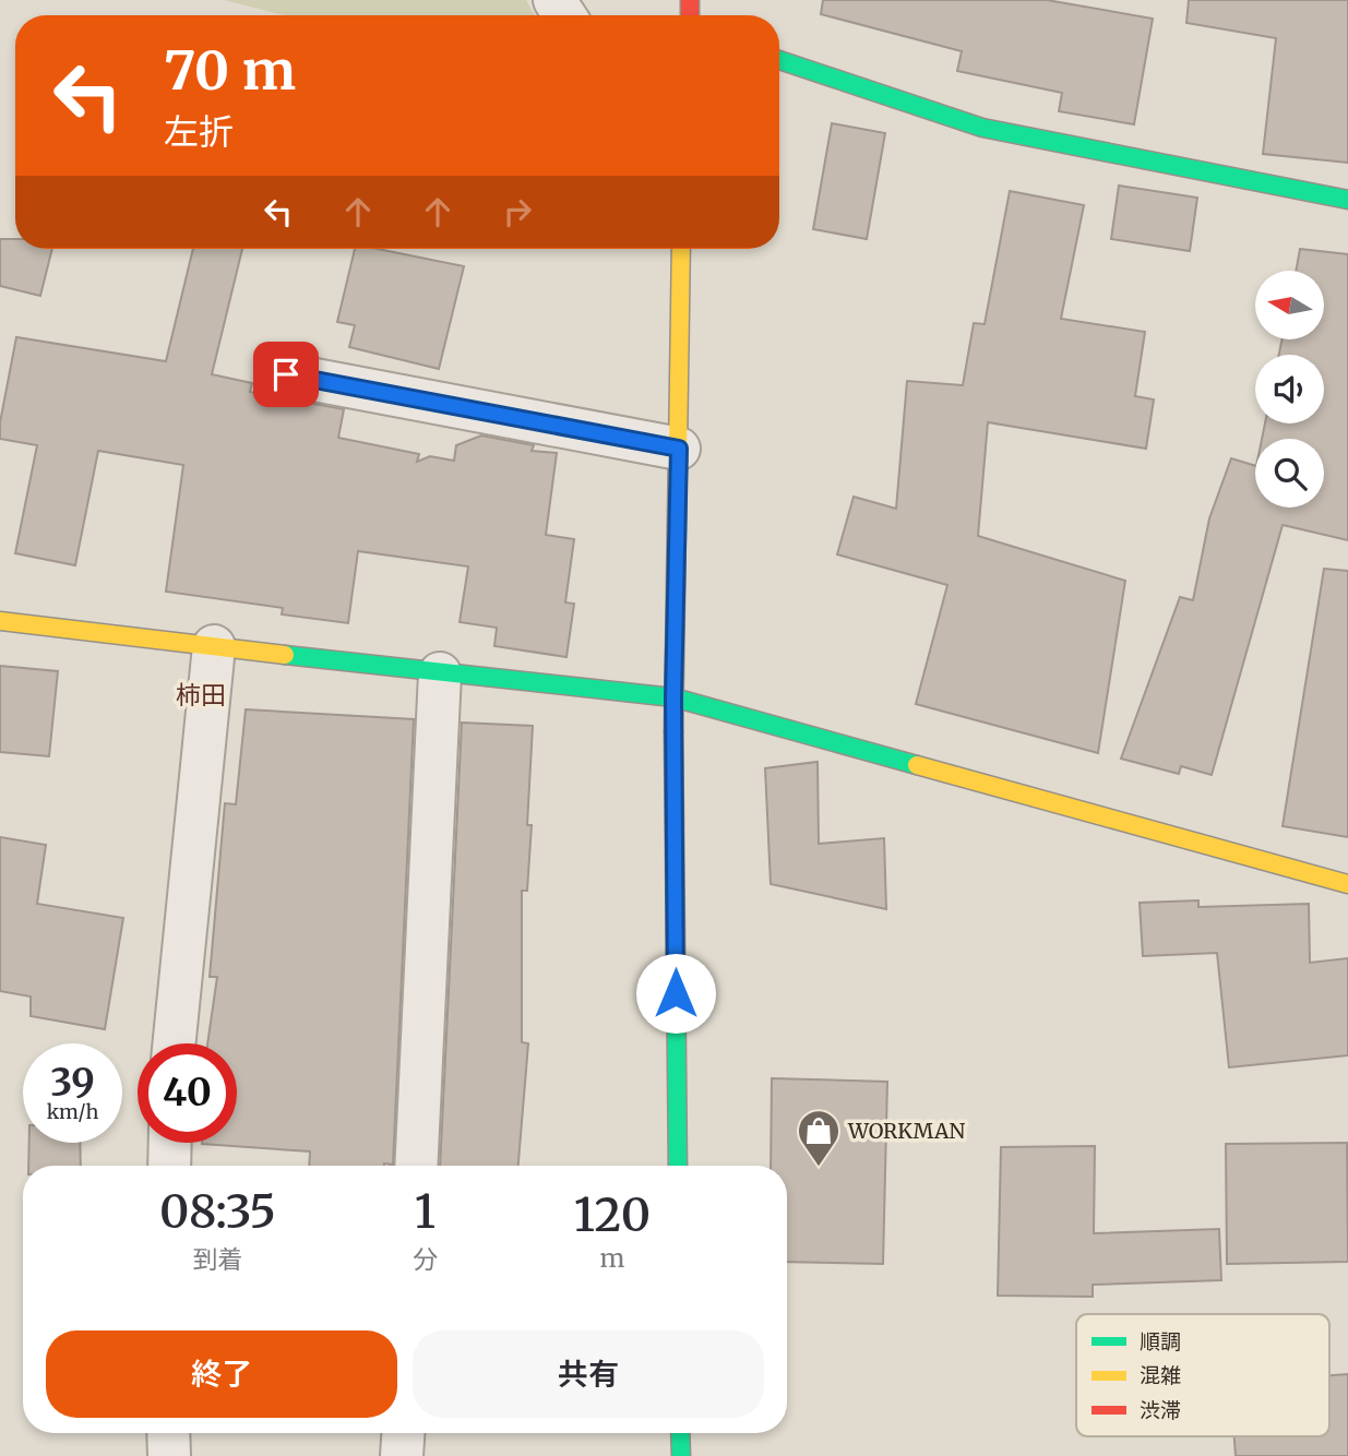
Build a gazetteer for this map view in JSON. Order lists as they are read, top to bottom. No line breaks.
{"districts":["柿田"],"places":{"shop":["WORKMAN"]},"legend":["順調","混雑","渋滞"],"north":"left","page":{"turn":["70 m","左折"],"speed":"39 km/h","limit":"40","eta":["08:35","到着","1","分","120","m"],"buttons":["終了","共有"]}}
